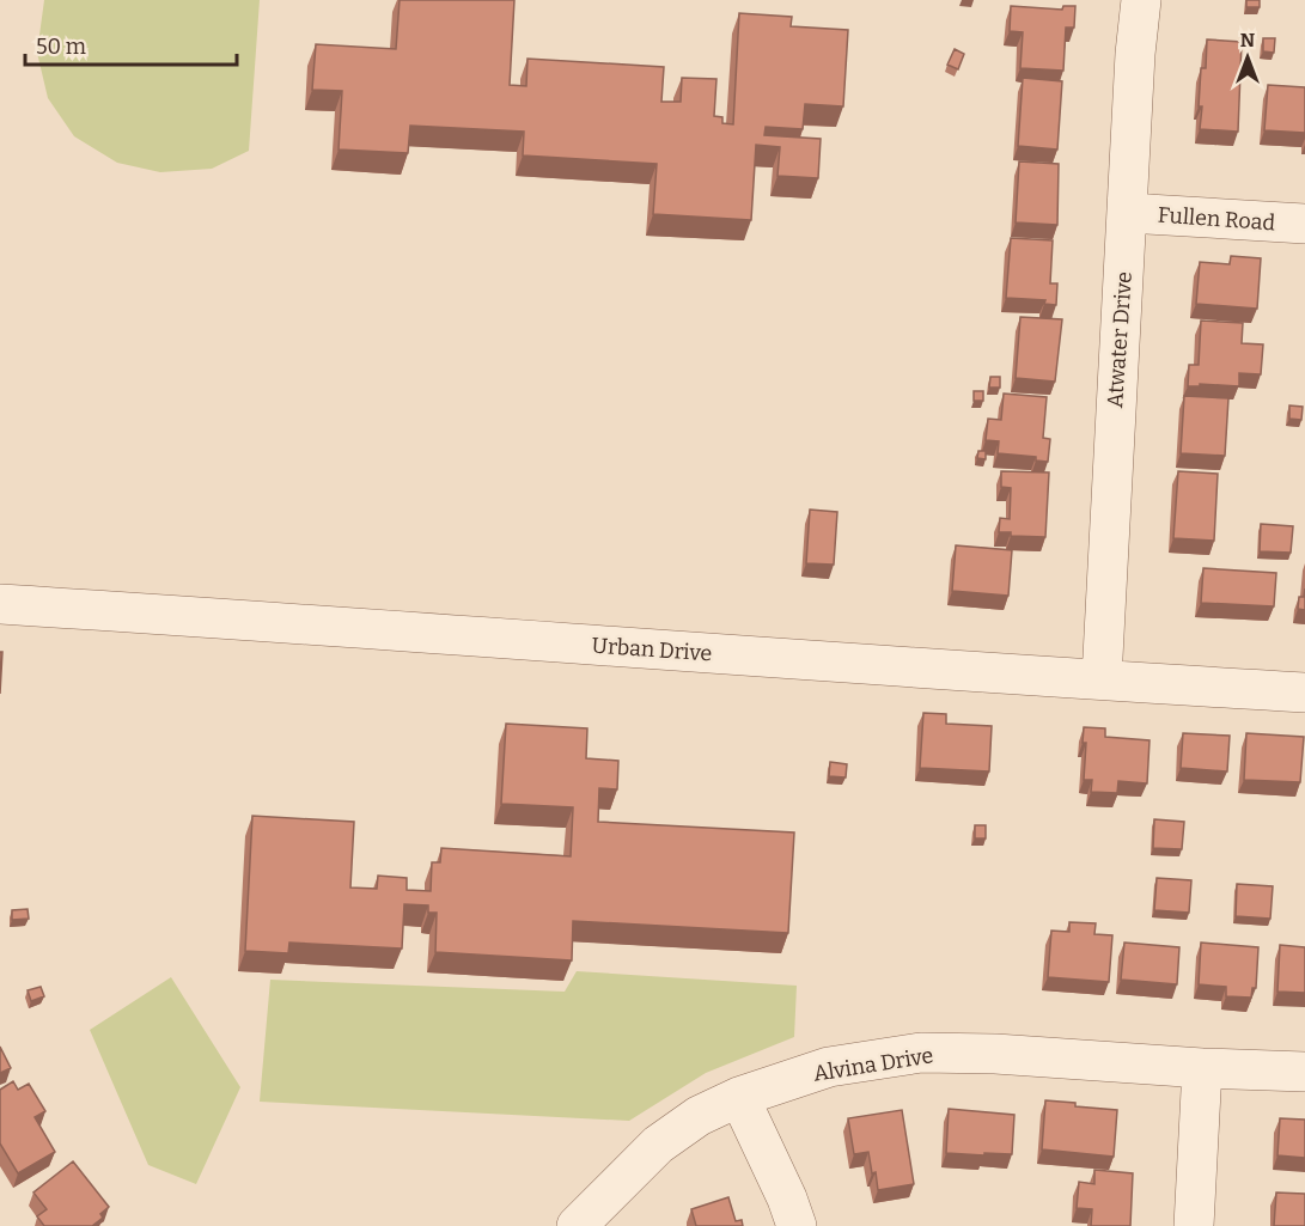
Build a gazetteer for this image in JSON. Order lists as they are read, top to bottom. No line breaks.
{"streets":{"street":["Fullen Road","Atwater Drive","Urban Drive","Alvina Drive"]},"crossings":[["Fullen Road","Atwater Drive"],["Atwater Drive","Urban Drive"]],"scale_bar":"50 m","north":"top"}
